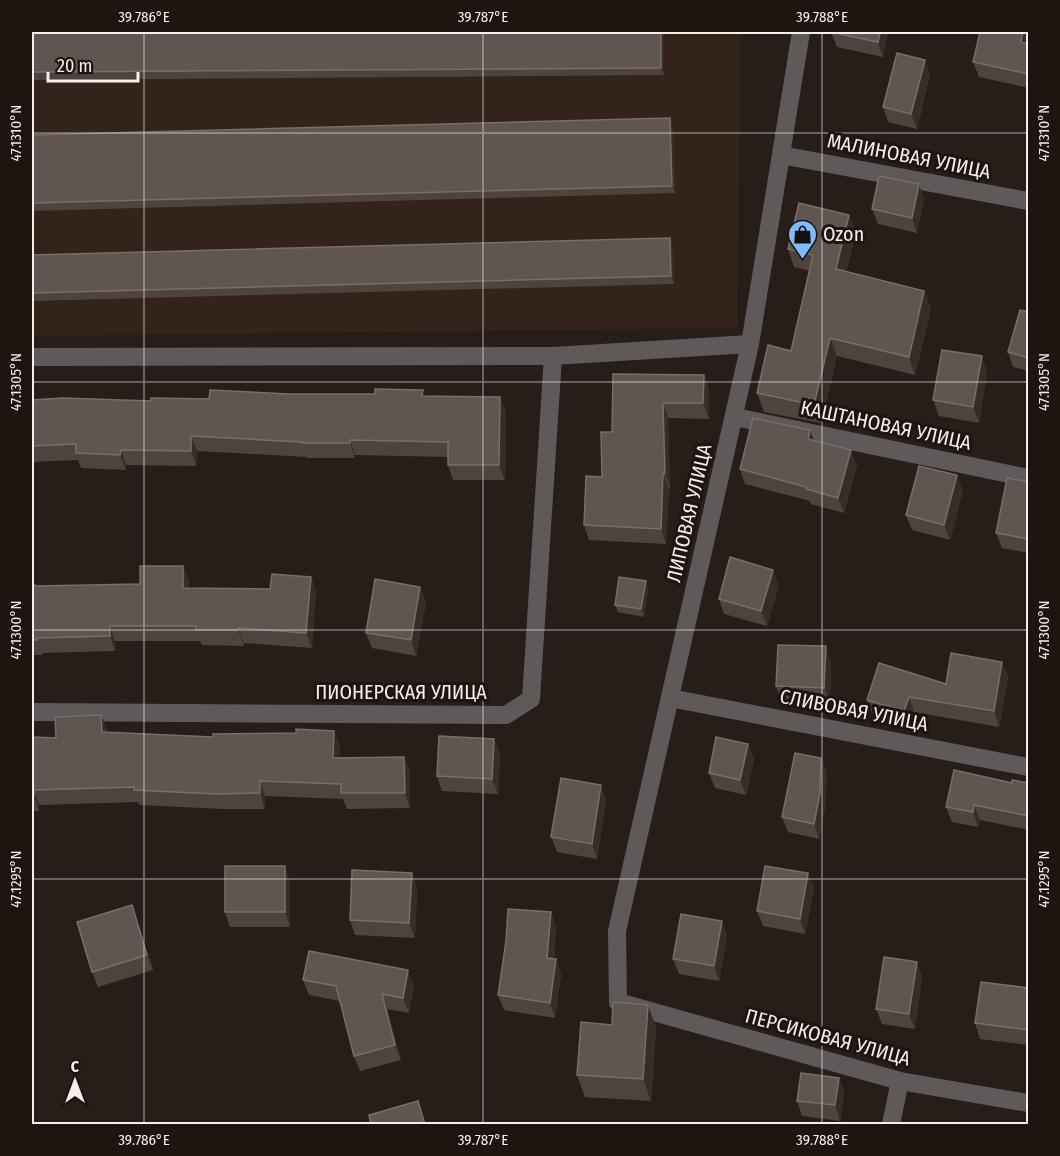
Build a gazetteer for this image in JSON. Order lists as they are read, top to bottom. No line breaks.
{"streets":{"street":["МАЛИНОВАЯ УЛИЦА","КАШТАНОВАЯ УЛИЦА","ЛИПОВАЯ УЛИЦА","ПИОНЕРСКАЯ УЛИЦА","СЛИВОВАЯ УЛИЦА","ПЕРСИКОВАЯ УЛИЦА"]},"crossings":[["МАЛИНОВАЯ УЛИЦА","ЛИПОВАЯ УЛИЦА"],["КАШТАНОВАЯ УЛИЦА","ЛИПОВАЯ УЛИЦА"],["ЛИПОВАЯ УЛИЦА","СЛИВОВАЯ УЛИЦА"],["ЛИПОВАЯ УЛИЦА","ПЕРСИКОВАЯ УЛИЦА"]],"places":{"shop":["Ozon"]},"scale_bar":"20 m","north":"top","coordinates":["39.786°E","39.787°E","39.788°E","47.1310°N","47.1305°N","47.1300°N","47.1295°N"]}
